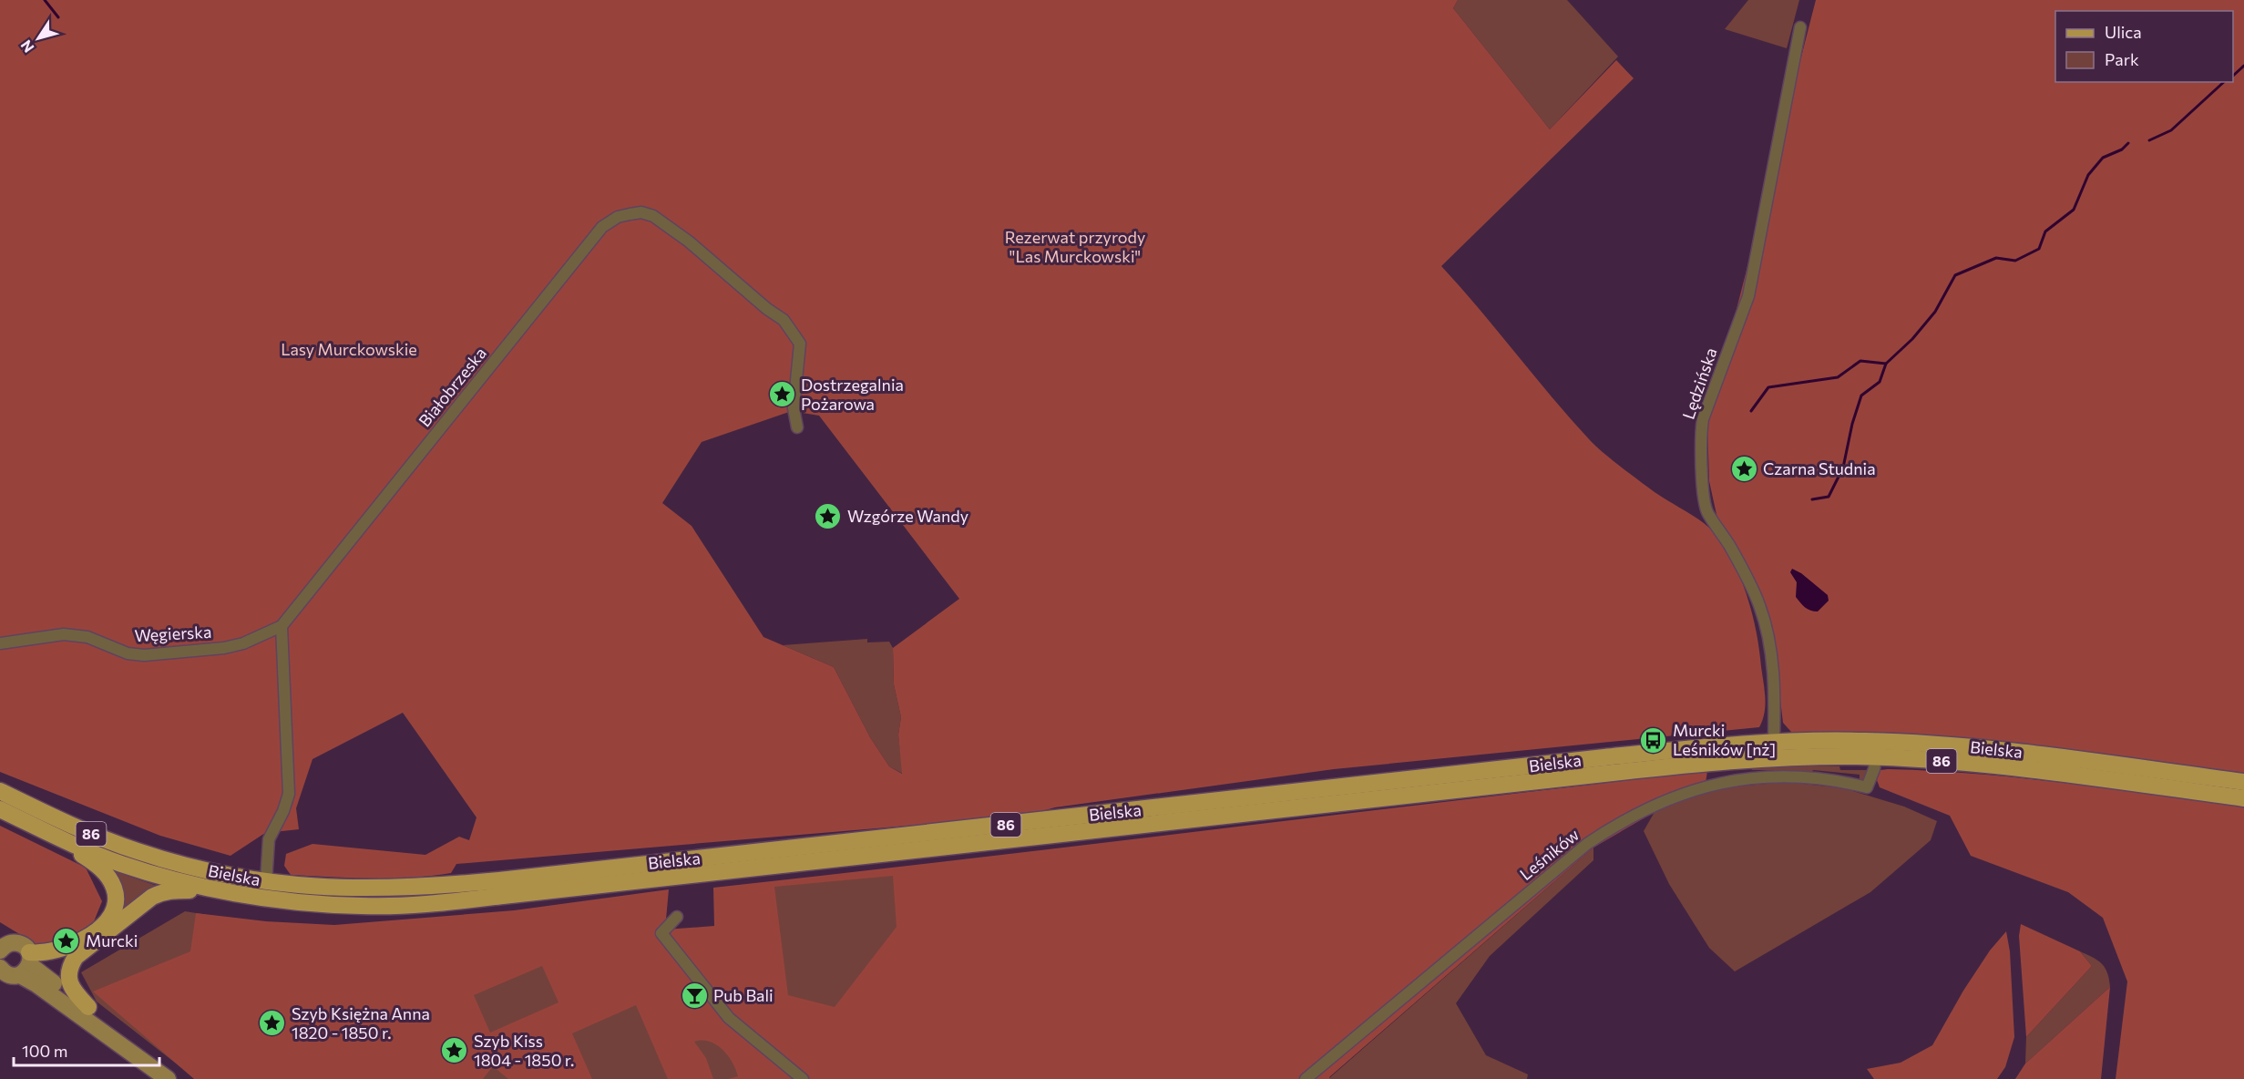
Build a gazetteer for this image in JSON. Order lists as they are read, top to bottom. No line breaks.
{"streets":{"main road":["Bielska","86"],"street":["Lędzińska","Białobrzeska","Węgierska","Leśników"]},"crossings":[["Lędzińska","Bielska"],["Białobrzeska","Węgierska"],["Bielska","Leśników"]],"parks":["Rezerwat przyrody \"Las Murckowski\"","Lasy Murckowskie"],"places":{"place":["Dostrzegalnia Pożarowa","Czarna Studnia","Wzgórze Wandy","Murcki","Szyb Księżna Anna 1820 - 1850 r.","Szyb Kiss 1804 - 1850 r."],"bus stop":["Murcki Leśników [nż]"],"bar":["Pub Bali"]},"legend":["Ulica","Park"],"scale_bar":"100 m","north":"bottom left"}
